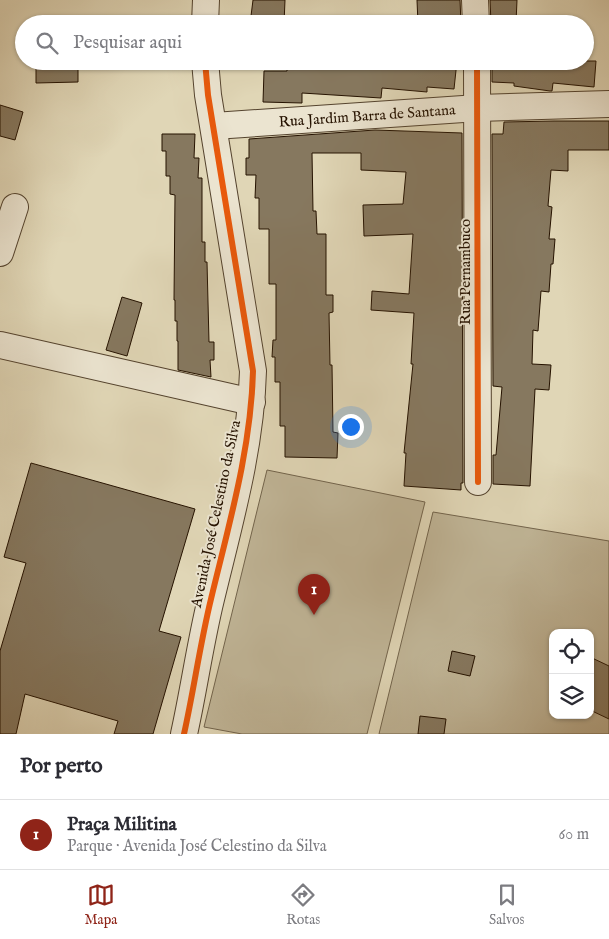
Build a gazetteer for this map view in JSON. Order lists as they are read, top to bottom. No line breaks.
{"streets":{"street":["Rua Jardim Barra de Santana","Rua Pernambuco","Avenida José Celestino da Silva"]},"crossings":[["Rua Jardim Barra de Santana","Rua Pernambuco"],["Rua Jardim Barra de Santana","Avenida José Celestino da Silva"]],"page":{"search":"Pesquisar aqui","pins":"1","heading":"Por perto","list":[{"mark":"1","name":"Praça Militina","note":"Parque · Avenida José Celestino da Silva","value":"60 m"}],"nav":["Mapa","Rotas","Salvos"]}}
